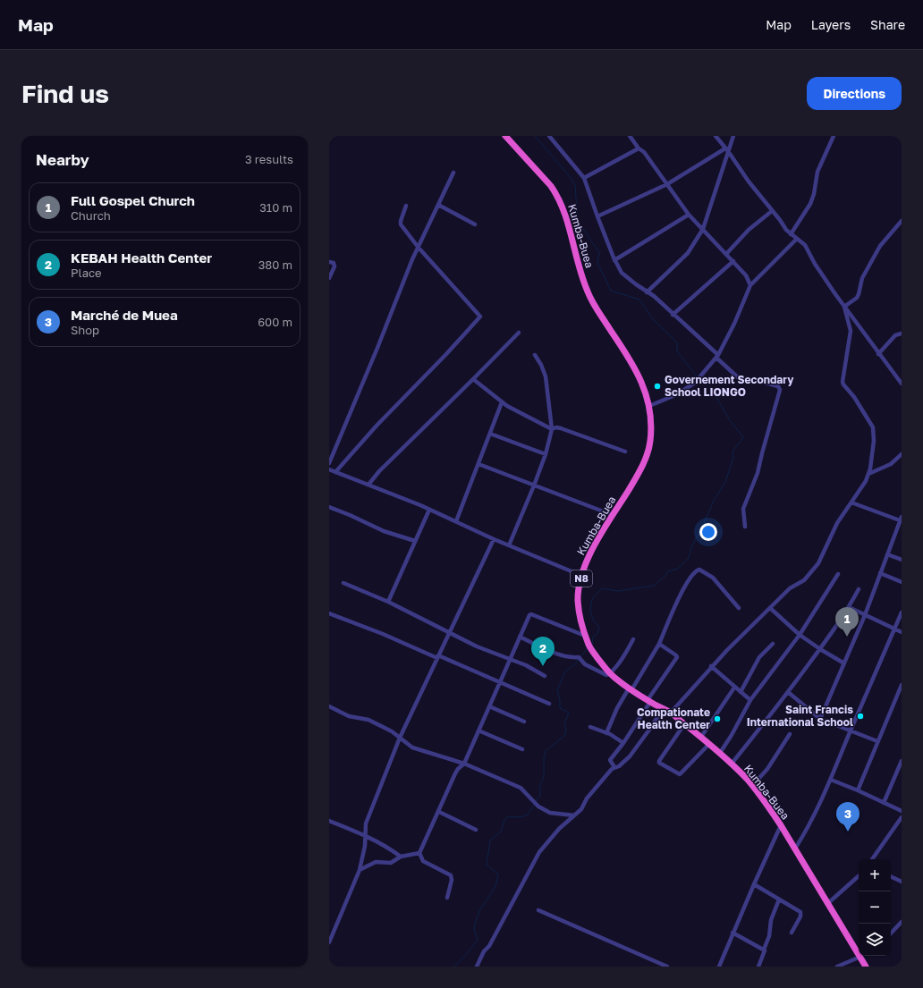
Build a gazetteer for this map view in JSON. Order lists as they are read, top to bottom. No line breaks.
{"streets":{"highway":["Kumba-Buea","N8"]},"places":["Governement Secondary School LIONGO","Saint Francis International School","Compationate Health Center"],"page":{"header":"Map","nav":["Map","Layers","Share"],"buttons":"Directions","title":"Find us","heading":["Nearby","3 results"],"list":[{"mark":"1","name":"Full Gospel Church","note":"Church","value":"310 m"},{"mark":"2","name":"KEBAH Health Center","note":"Place","value":"380 m"},{"mark":"3","name":"Marché de Muea","note":"Shop","value":"600 m"}],"pins":["1","2","3"],"map_buttons":["+","−"]}}
